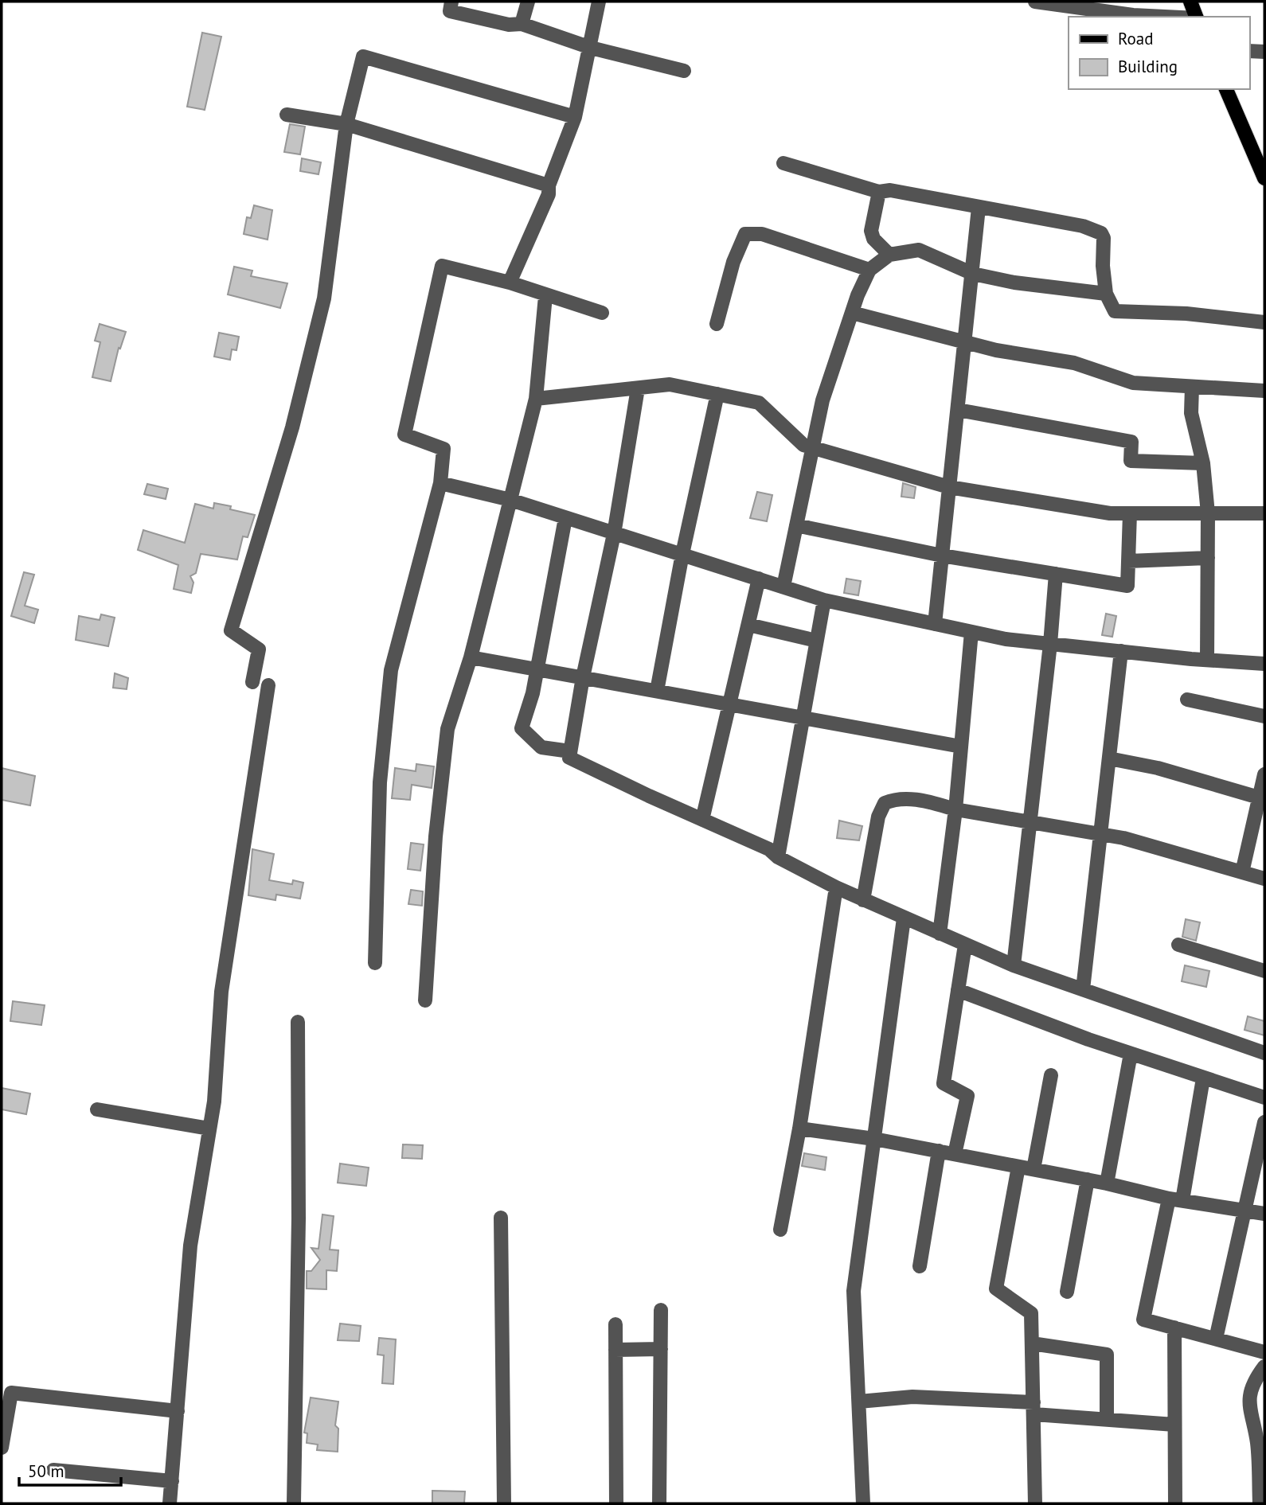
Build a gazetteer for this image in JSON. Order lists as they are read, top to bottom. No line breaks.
{"legend":["Road","Building"],"scale_bar":"50 m"}
